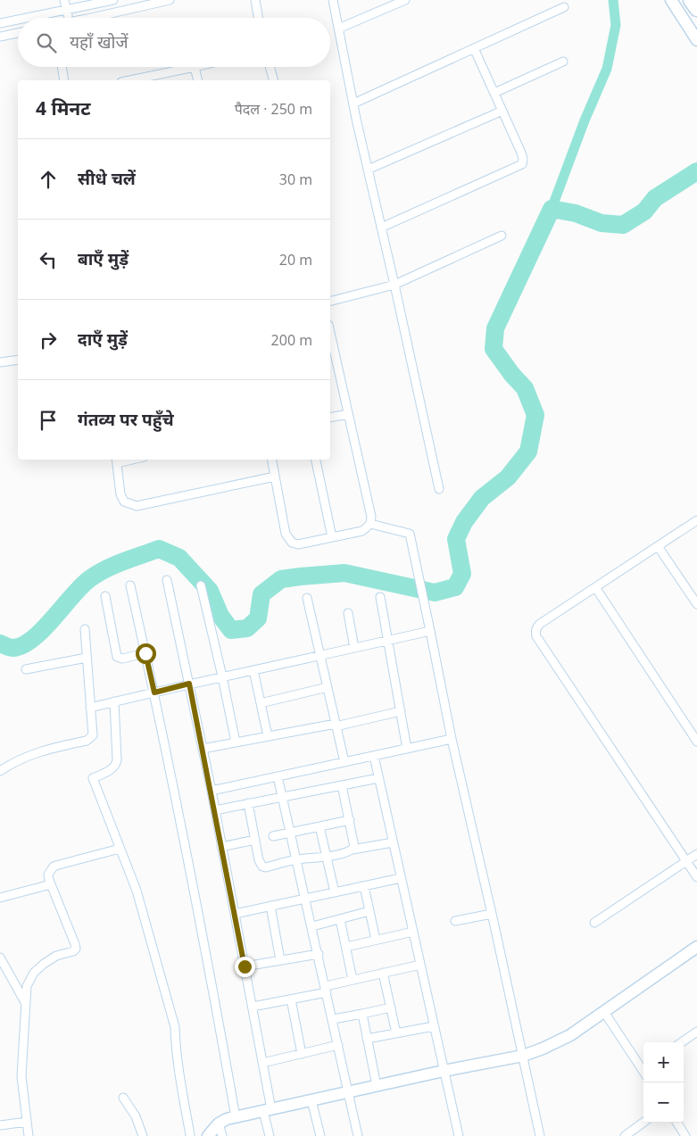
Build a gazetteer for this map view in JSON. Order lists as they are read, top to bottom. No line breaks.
{"page":{"search":"यहाँ खोजें","heading":["4 मिनट","पैदल · 250 m"],"list":[["सीधे चलें","30 m"],["बाएँ मुड़ें","20 m"],["दाएँ मुड़ें","200 m"],"गंतव्य पर पहुँचे"],"map_buttons":["+","−"]}}
